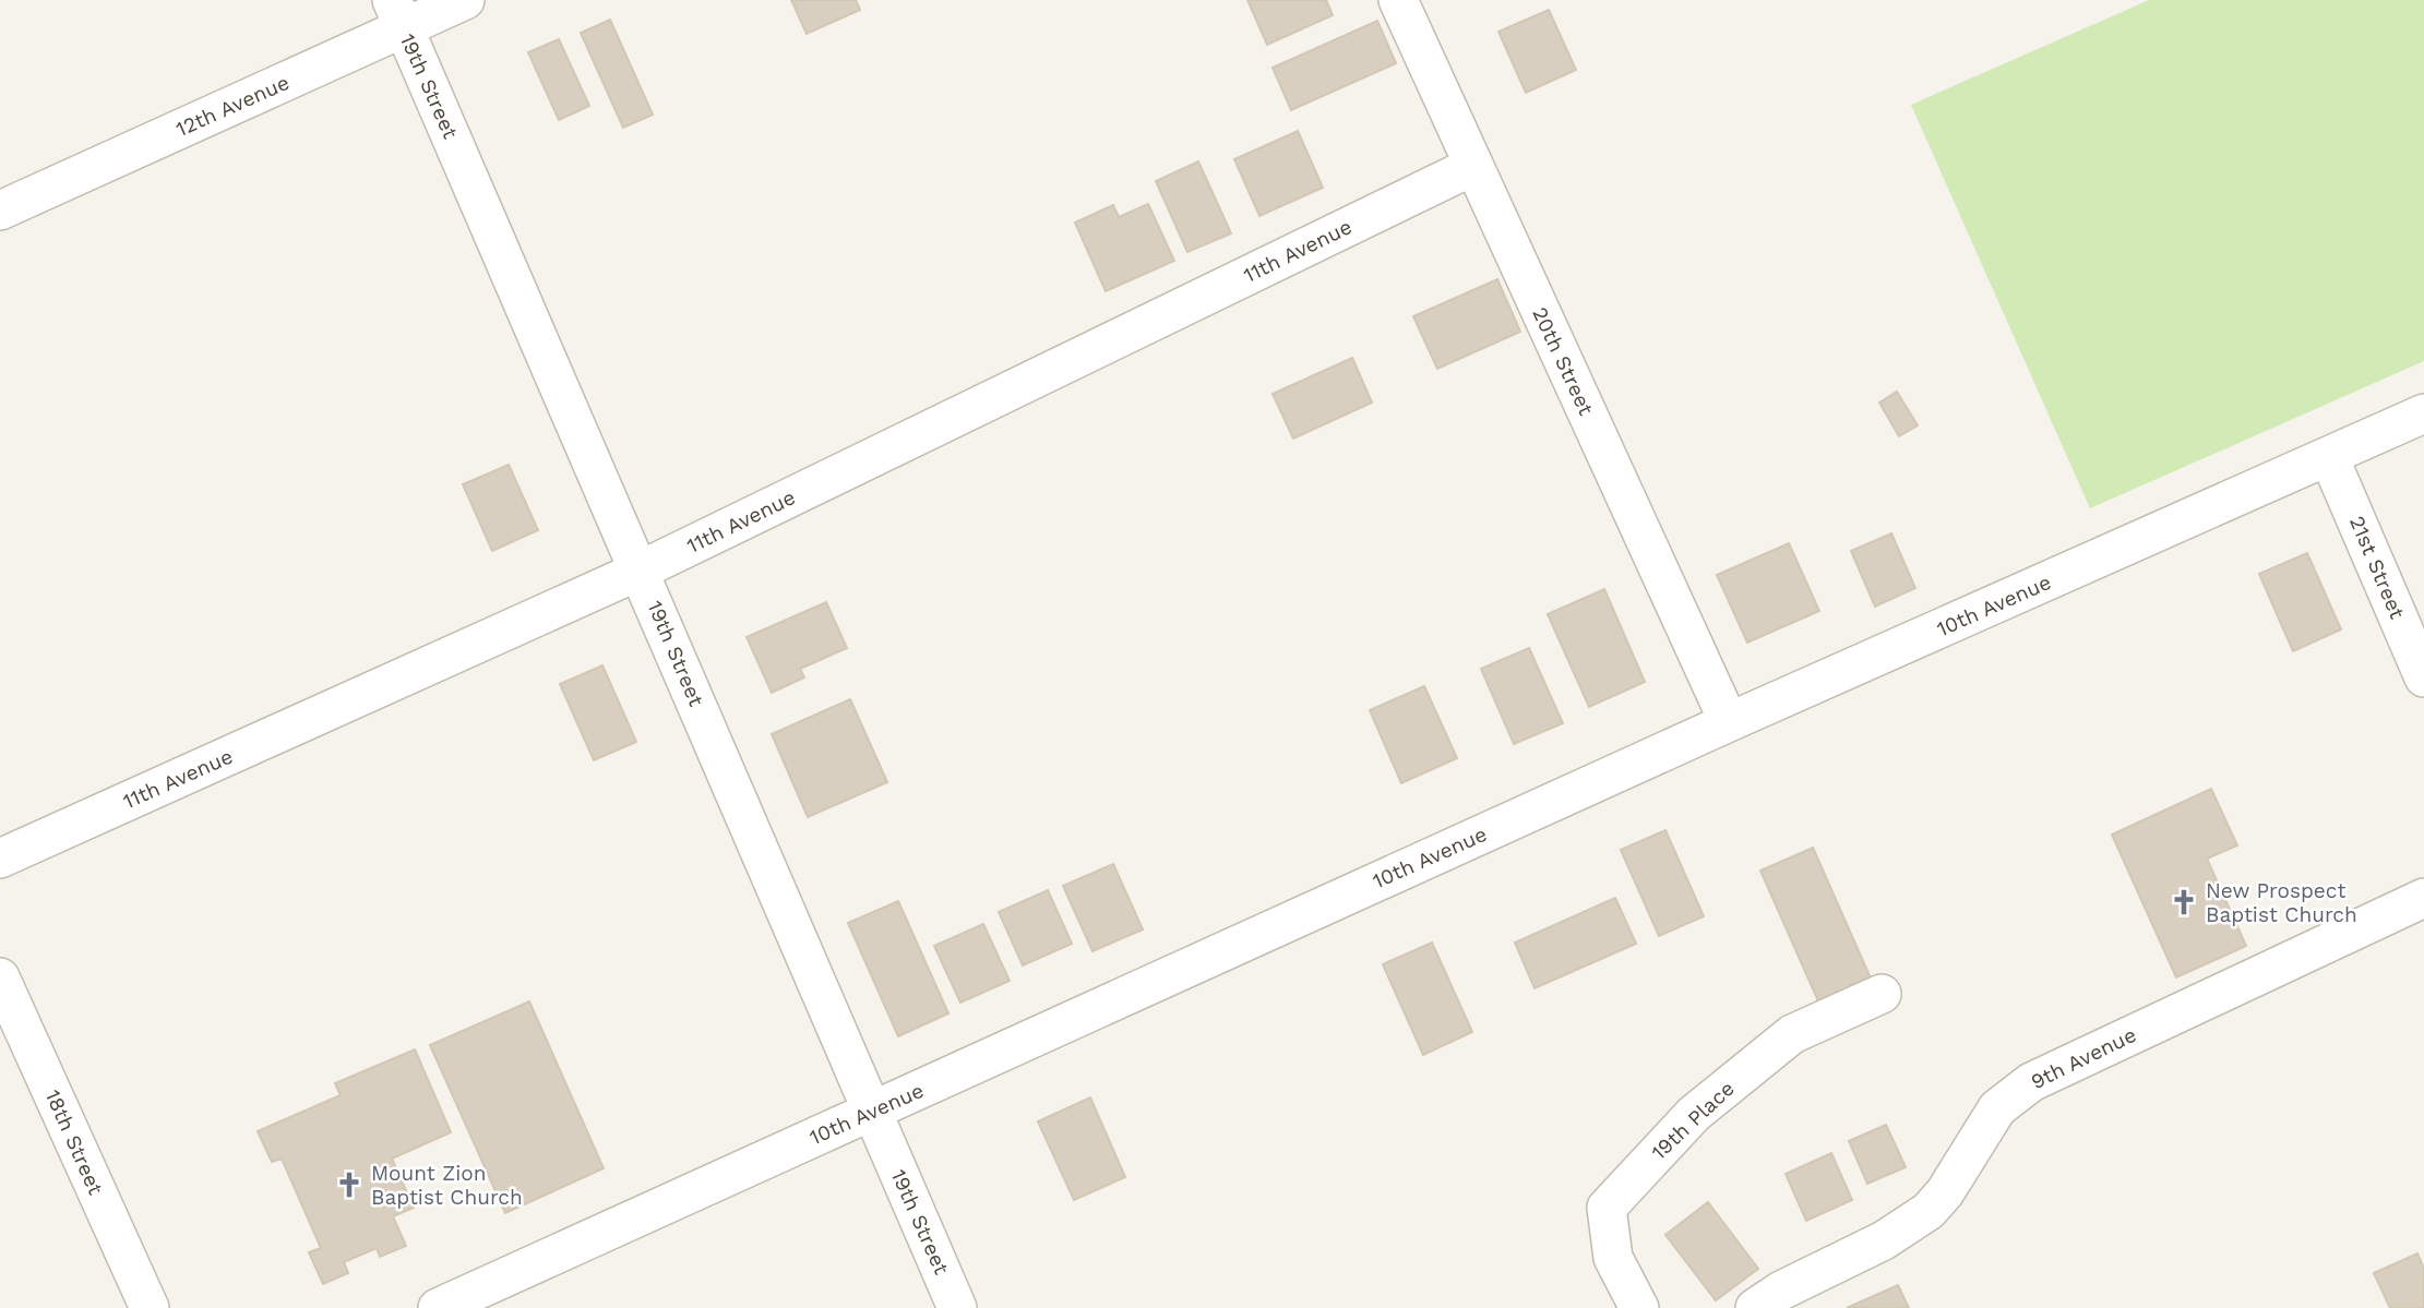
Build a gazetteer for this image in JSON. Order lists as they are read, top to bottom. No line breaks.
{"streets":{"street":["19th Street","12th Avenue","11th Avenue","20th Street","21st Street","10th Avenue","9th Avenue","19th Place","18th Street"]},"crossings":[["19th Street","12th Avenue"],["19th Street","11th Avenue"],["19th Street","10th Avenue"],["11th Avenue","20th Street"],["20th Street","10th Avenue"],["21st Street","10th Avenue"]],"places":{"church":["New Prospect Baptist Church","Mount Zion Baptist Church"]}}
